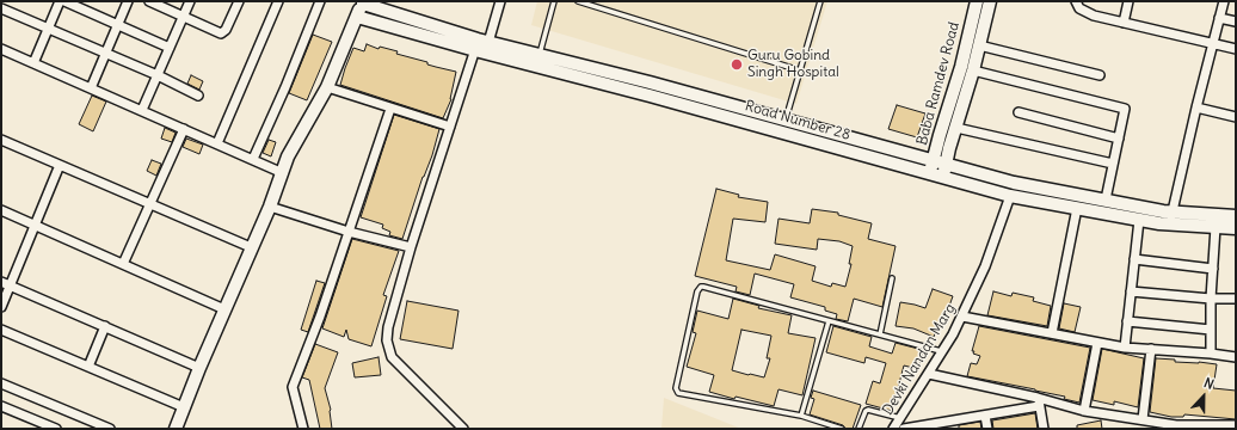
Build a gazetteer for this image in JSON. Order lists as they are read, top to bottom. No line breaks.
{"streets":{"street":["Baba Ramdev Road","Road Number 28","Devki Nandan Marg"]},"crossings":[["Baba Ramdev Road","Road Number 28"],["Road Number 28","Devki Nandan Marg"]],"places":["Guru Gobind Singh Hospital"],"north":"top"}
